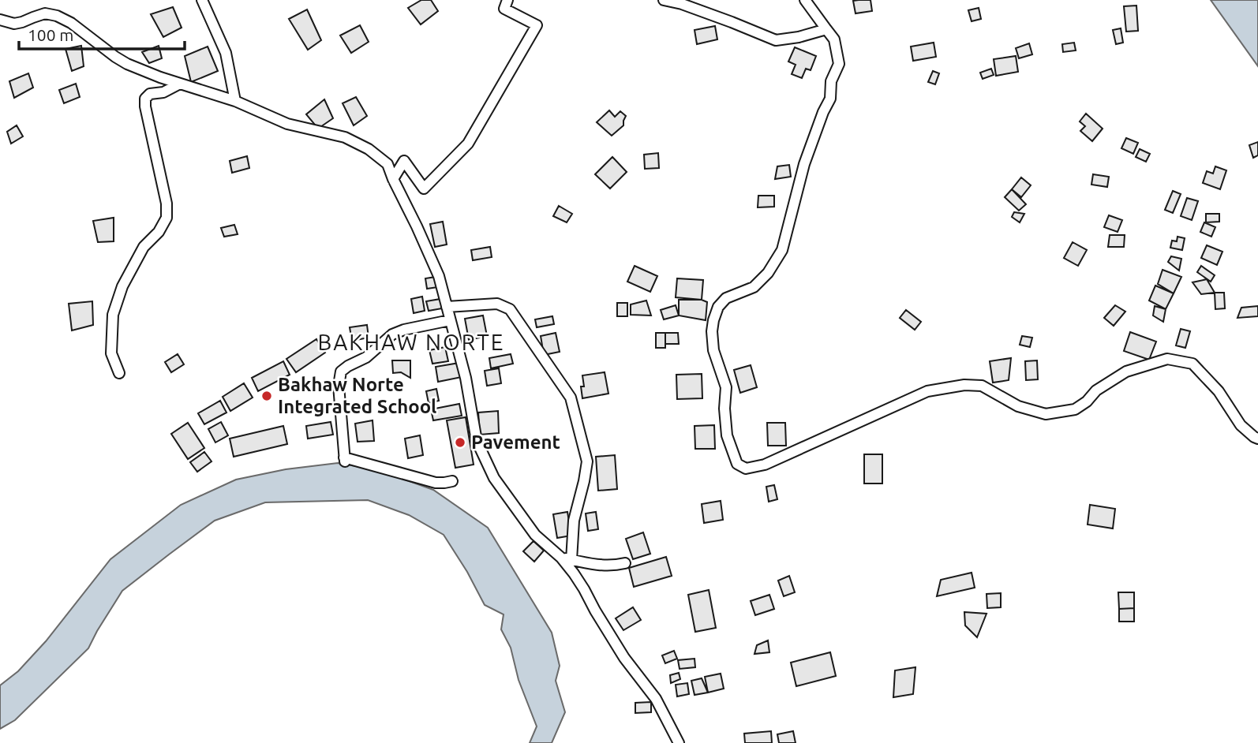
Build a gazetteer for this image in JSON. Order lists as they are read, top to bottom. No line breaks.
{"districts":["BAKHAW NORTE"],"places":["Bakhaw Norte Integrated School","Pavement"],"scale_bar":"100 m"}
